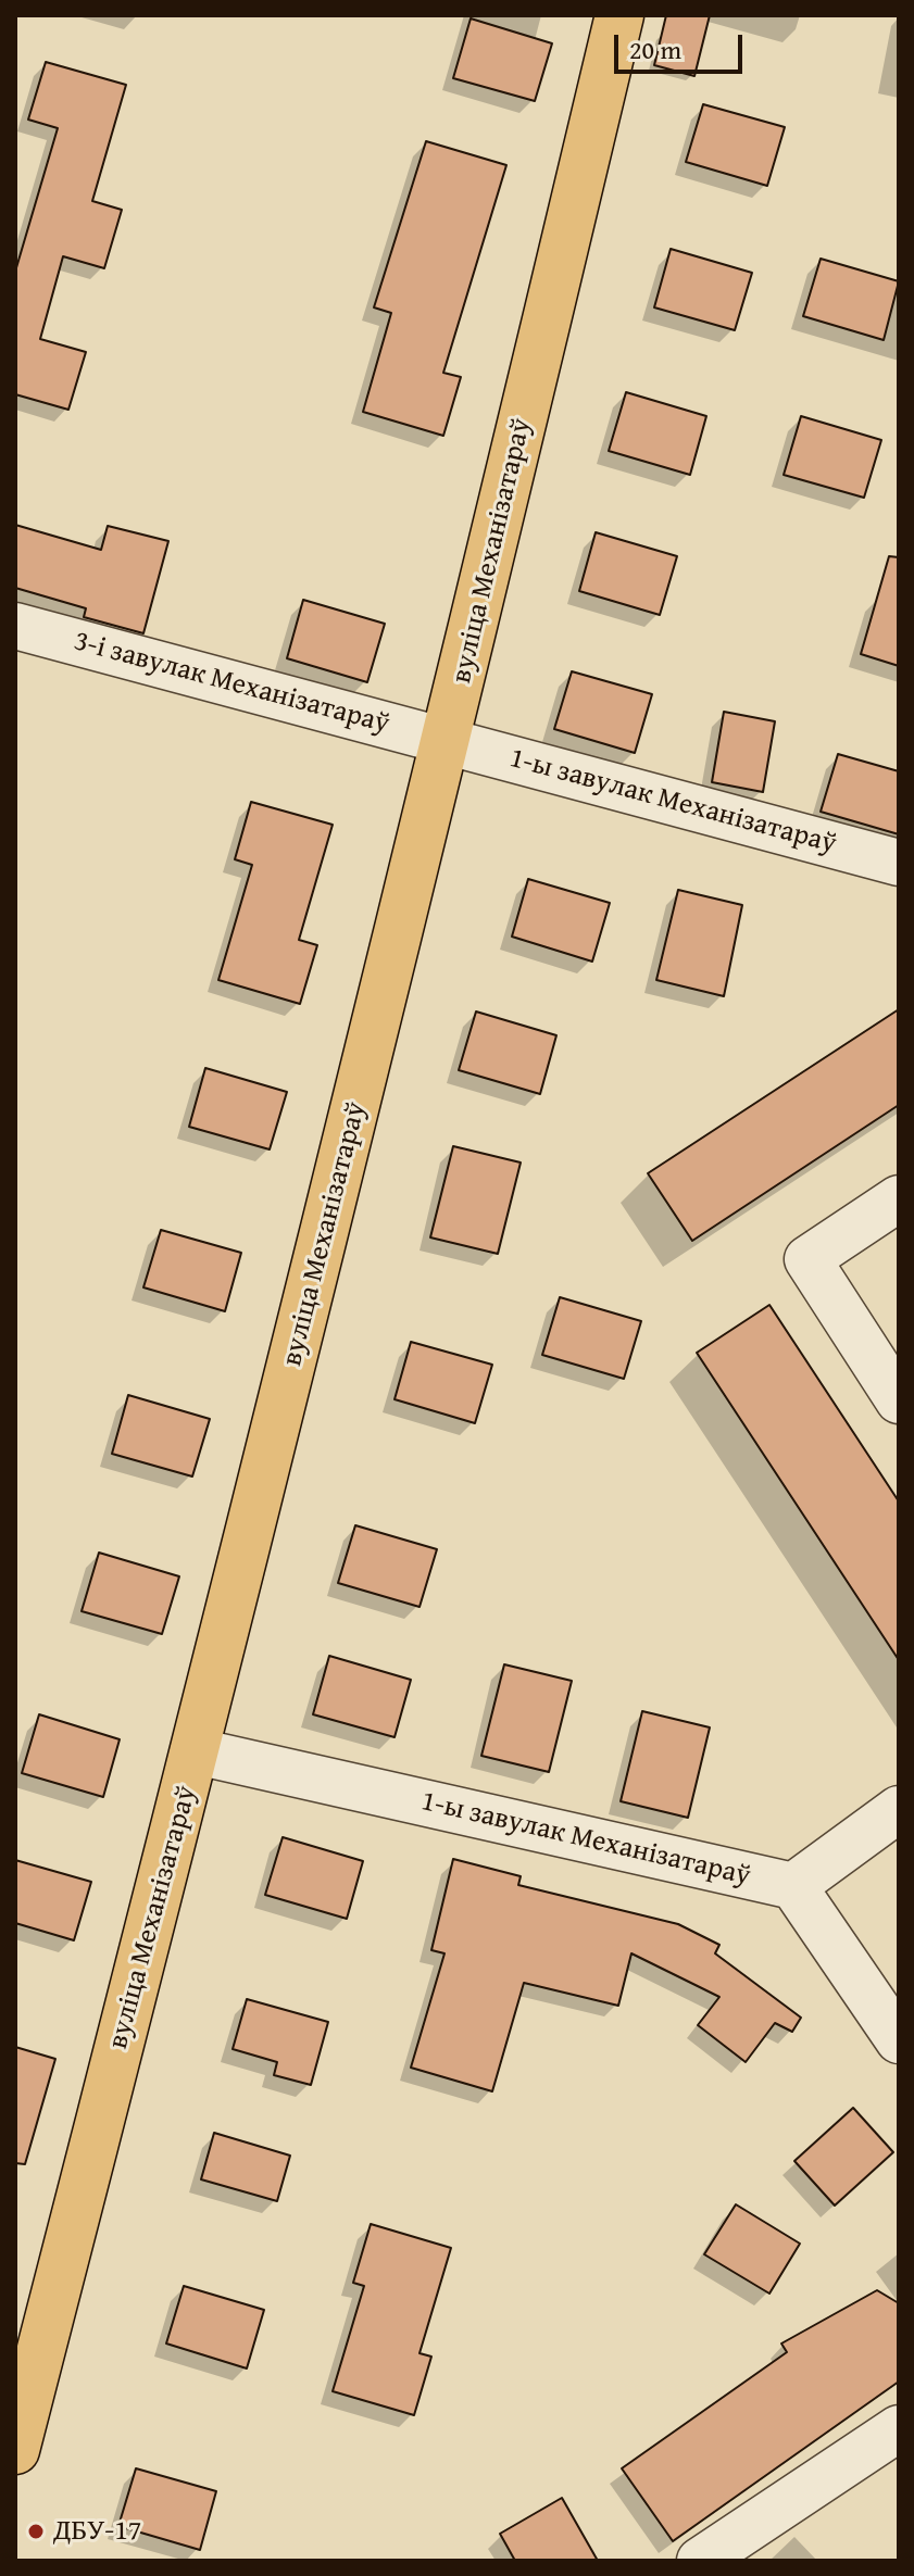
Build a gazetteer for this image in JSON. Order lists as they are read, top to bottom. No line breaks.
{"streets":{"main road":["вуліца Механізатараў"],"street":["3-і завулак Механізатараў","1-ы завулак Механізатараў"]},"crossings":[["вуліца Механізатараў","3-і завулак Механізатараў"],["вуліца Механізатараў","1-ы завулак Механізатараў"],["3-і завулак Механізатараў","1-ы завулак Механізатараў"]],"places":["ДБУ-17"],"scale_bar":"20 m"}
